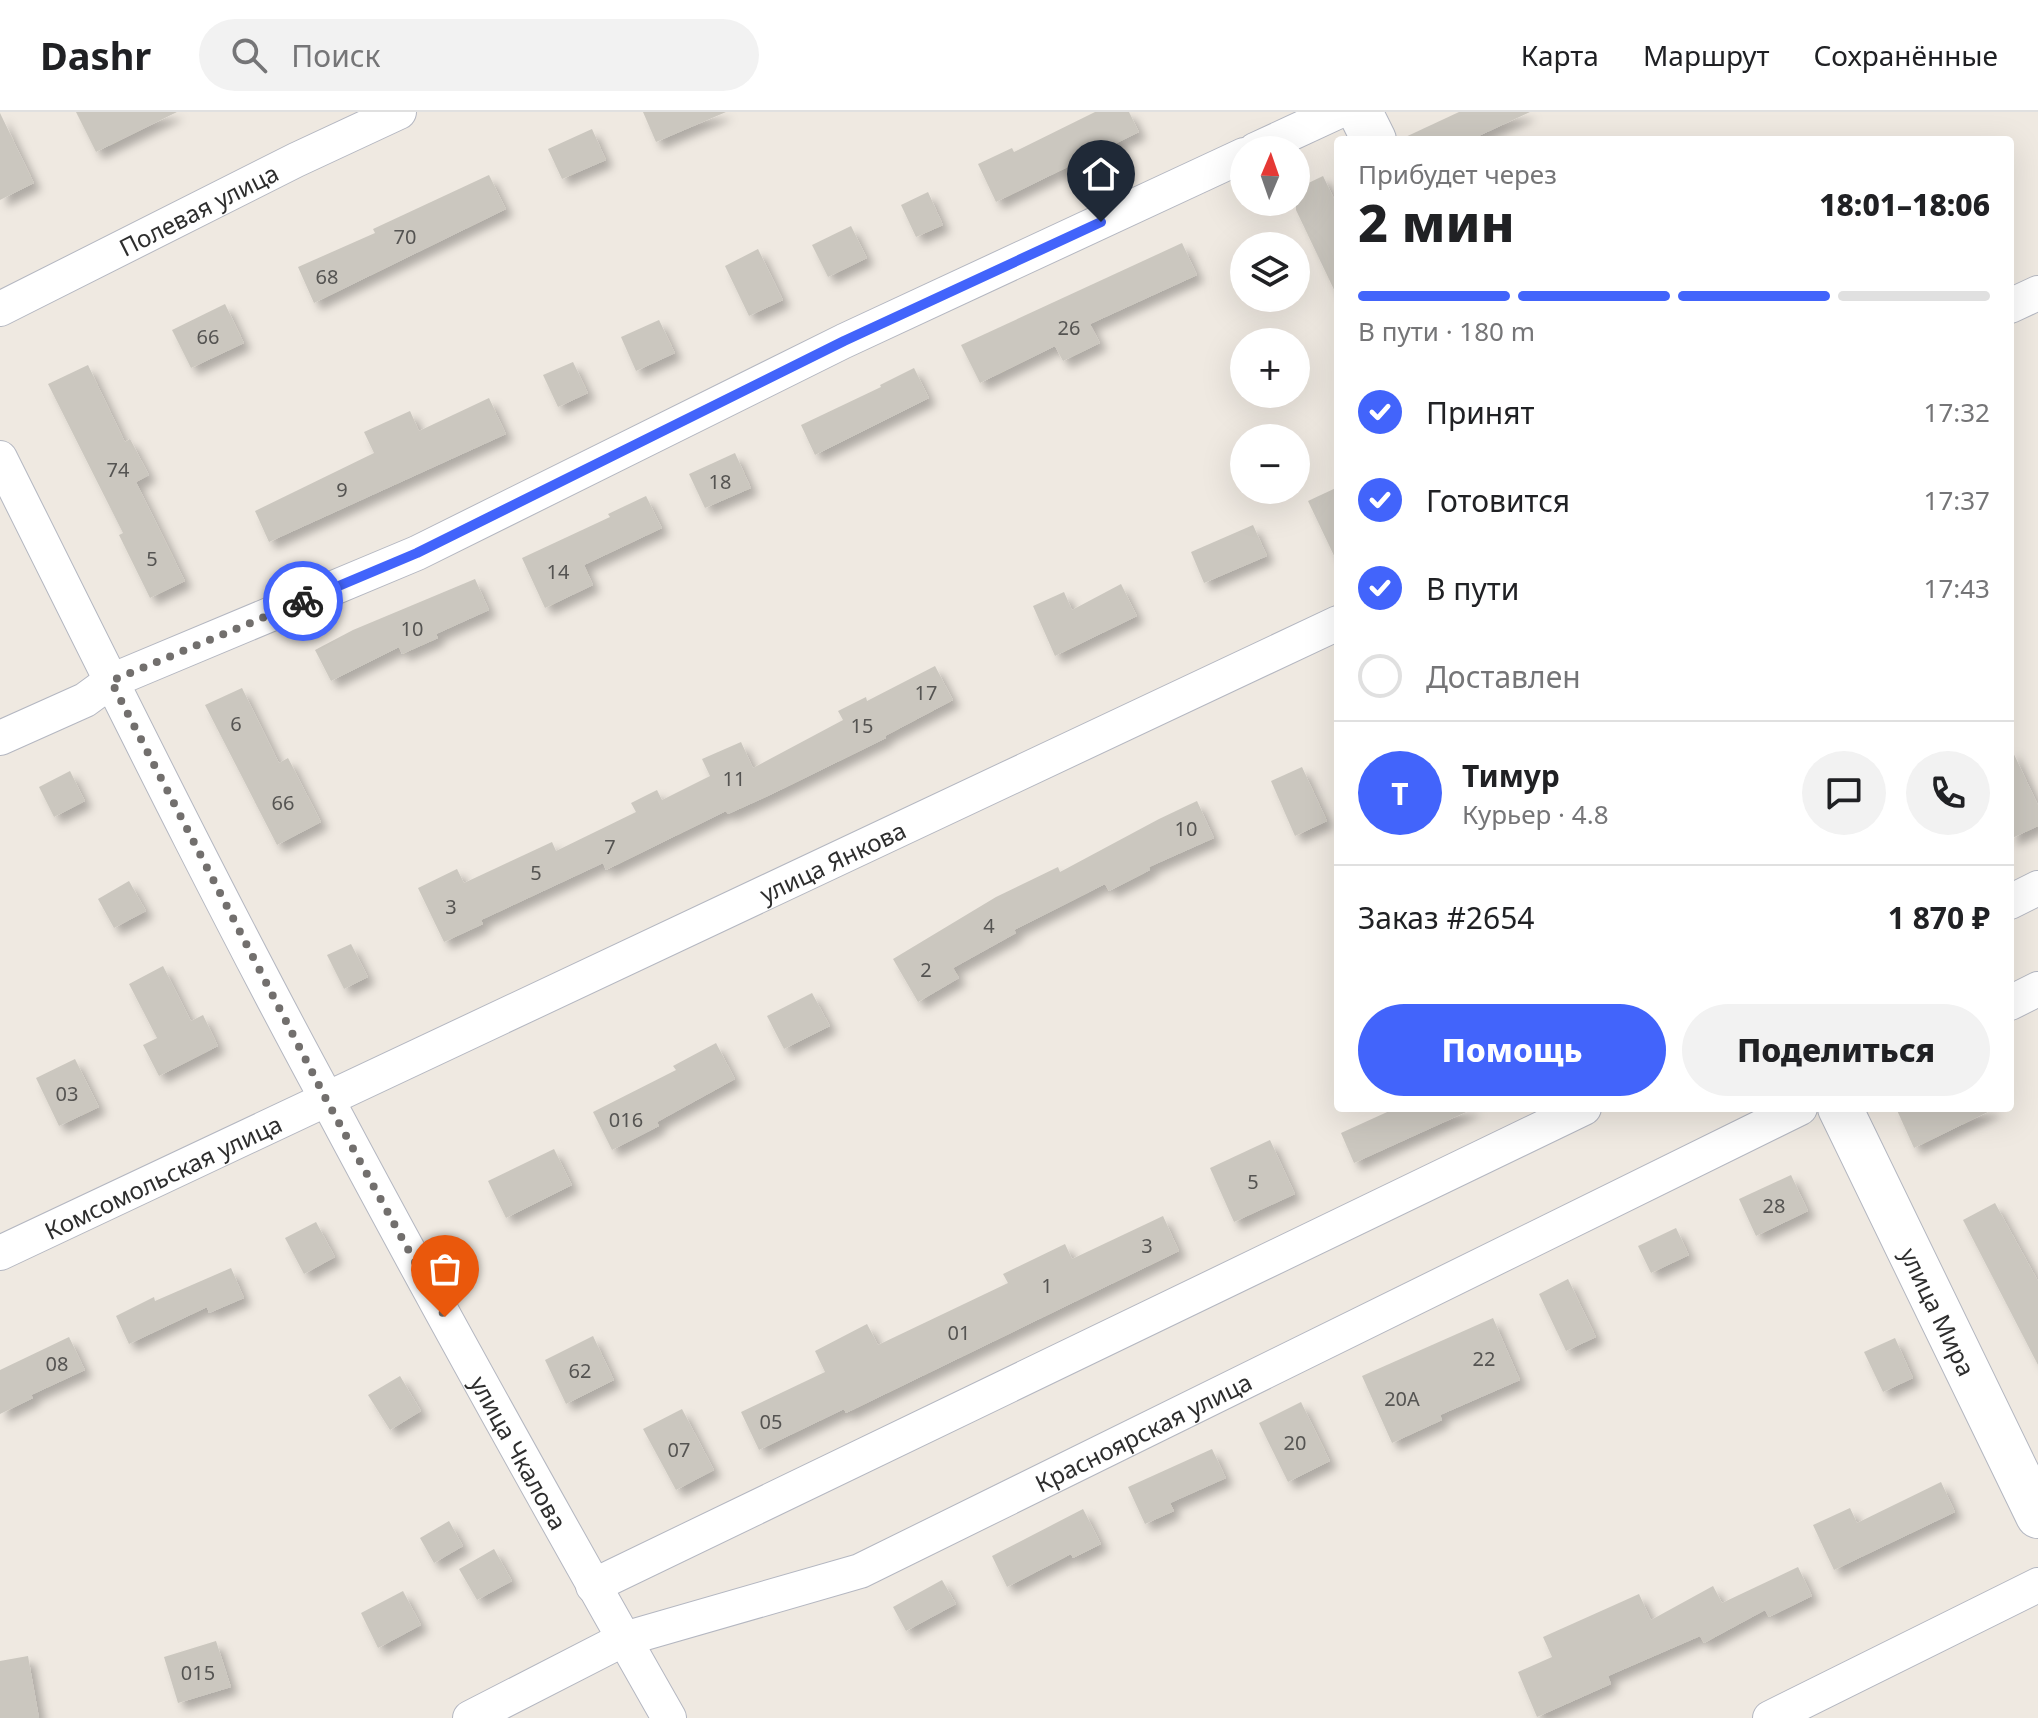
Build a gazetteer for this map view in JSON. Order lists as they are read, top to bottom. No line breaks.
{"streets":{"main road":["улица Мира"],"street":["Полевая улица","улица Янкова","Комсомольская улица","Красноярская улица","улица Чкалова"]},"crossings":[["улица Янкова","Комсомольская улица"],["улица Янкова","улица Чкалова"],["Комсомольская улица","улица Чкалова"],["Красноярская улица","улица Чкалова"]],"house_numbers":["70","68","26","66","74","18","9","5","14","10","17","6","15","11","66","10","7","5","3","4","2","03","016","5","28","3","1","01","22","08","62","20А","05","20","07","015"],"north":"top","page":{"header":"Dashr","search":"Поиск","nav":["Карта","Маршрут","Сохранённые"],"map_buttons":["+","−"],"heading":["2 мин","Прибудет через","18:01–18:06"],"panel":["Тимур","Курьер · 4.8","Заказ #2654","1 870 ₽"],"bar":"В пути · 180 m","list":[["Принят","17:32"],["Готовится","17:37"],["В пути","17:43"],"Доставлен"],"round":"Т","buttons":["Помощь","Поделиться"]}}
